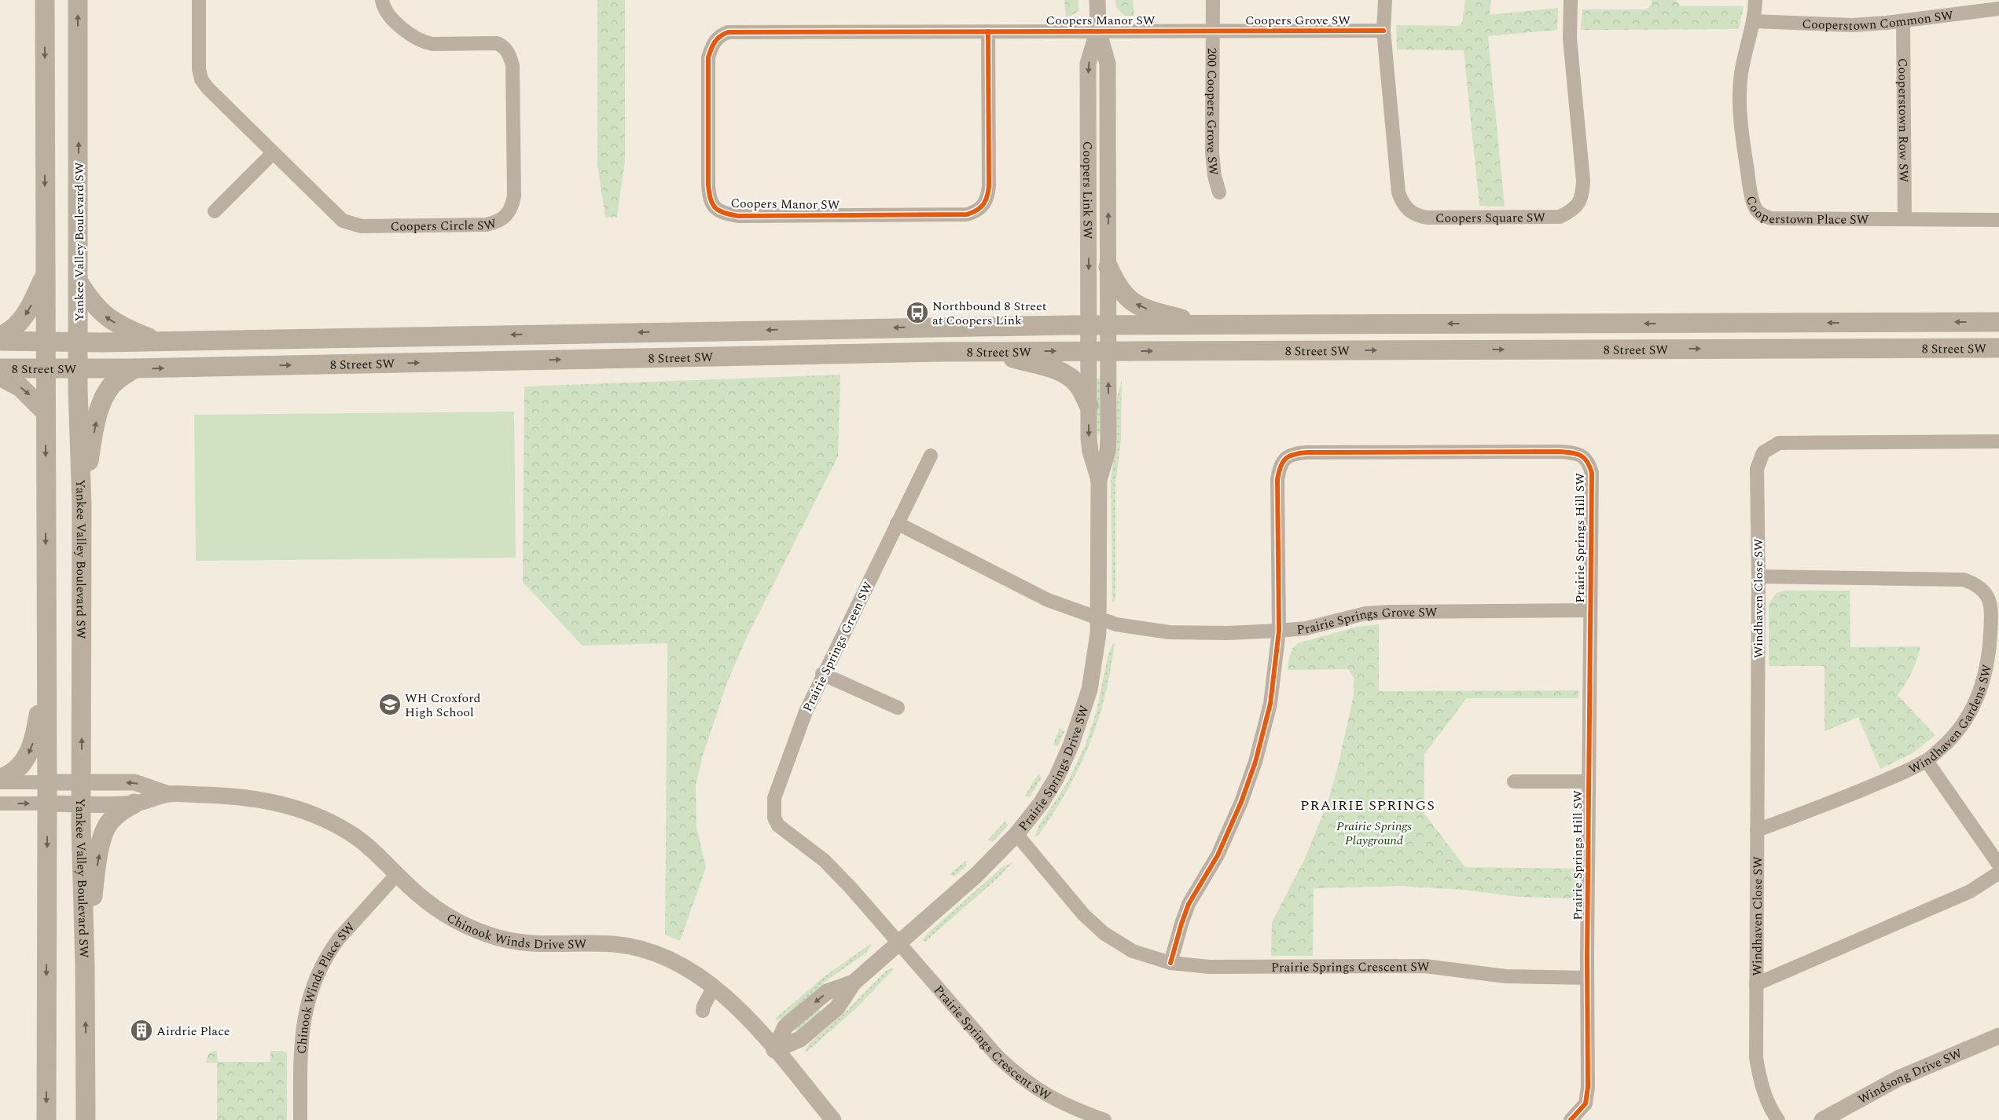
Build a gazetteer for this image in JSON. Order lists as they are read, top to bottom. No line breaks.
{"streets":{"main road":["Yankee Valley Boulevard SW","8 Street SW"],"street":["Cooperstown Common SW","Coopers Manor SW","Coopers Grove SW","200 Coopers Grove SW","Cooperstown Row SW","Coopers Link SW","Cooperstown Place SW","Coopers Square SW","Coopers Circle SW","Prairie Springs Hill SW","Windhaven Close SW","Prairie Springs Grove SW","Prairie Springs Green SW","Windhaven Gardens SW","Prairie Springs Drive SW","Chinook Winds Drive SW","Prairie Springs Crescent SW","Chinook Winds Place SW","Windsong Drive SW"]},"crossings":[["Cooperstown Common SW","Cooperstown Row SW"],["Cooperstown Common SW","Cooperstown Place SW"],["Coopers Manor SW","Coopers Grove SW"],["Coopers Manor SW","200 Coopers Grove SW"],["Coopers Manor SW","Coopers Link SW"],["Coopers Grove SW","200 Coopers Grove SW"],["Coopers Grove SW","Coopers Square SW"],["Cooperstown Row SW","Cooperstown Place SW"],["Coopers Link SW","8 Street SW"],["Coopers Link SW","Prairie Springs Drive SW"],["Yankee Valley Boulevard SW","8 Street SW"],["Yankee Valley Boulevard SW","Chinook Winds Drive SW"],["8 Street SW","Prairie Springs Drive SW"],["Prairie Springs Hill SW","Prairie Springs Grove SW"],["Prairie Springs Hill SW","Prairie Springs Crescent SW"],["Windhaven Close SW","Windhaven Gardens SW"],["Prairie Springs Grove SW","Prairie Springs Drive SW"],["Prairie Springs Green SW","Prairie Springs Drive SW"],["Prairie Springs Green SW","Prairie Springs Crescent SW"],["Prairie Springs Drive SW","Chinook Winds Drive SW"],["Prairie Springs Drive SW","Prairie Springs Crescent SW"],["Chinook Winds Drive SW","Chinook Winds Place SW"]],"districts":["PRAIRIE SPRINGS"],"parks":["Prairie Springs Playground"],"places":{"bus stop":["Northbound 8 Street at Coopers Link"],"school or university":["WH Croxford High School"],"building":["Airdrie Place"]}}
